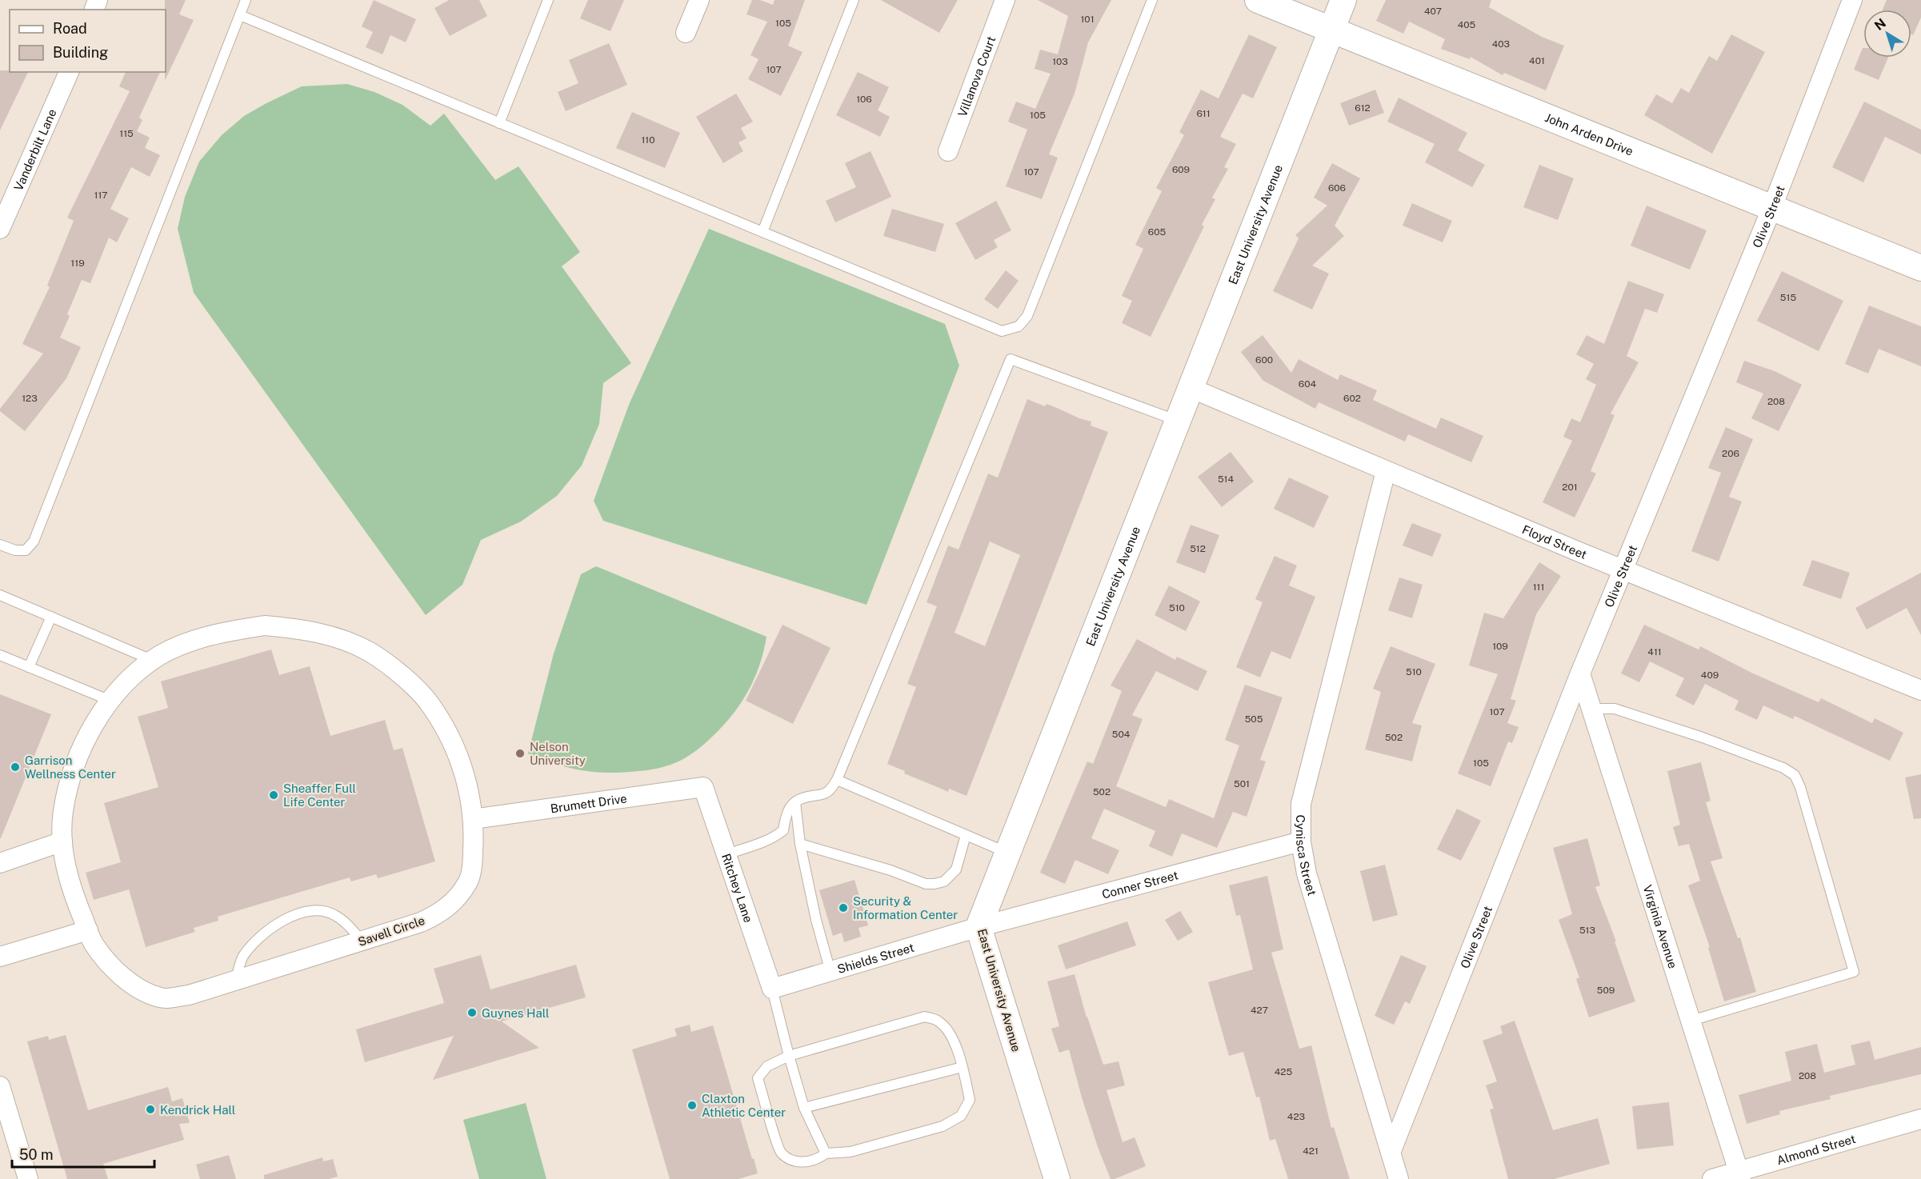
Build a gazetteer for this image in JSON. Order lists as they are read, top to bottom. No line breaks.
{"streets":{"street":["Villanova Court","John Arden Drive","Vanderbilt Lane","Olive Street","East University Avenue","Floyd Street","Brumett Drive","Cynisca Street","Conner Street","Ritchey Lane","Virginia Avenue","Savell Circle","Shields Street","Almond Street"]},"crossings":[["John Arden Drive","Olive Street"],["John Arden Drive","East University Avenue"],["Olive Street","Floyd Street"],["Olive Street","Cynisca Street"],["Olive Street","Virginia Avenue"],["East University Avenue","Floyd Street"],["East University Avenue","Conner Street"],["East University Avenue","Shields Street"],["Floyd Street","Cynisca Street"],["Brumett Drive","Ritchey Lane"],["Brumett Drive","Savell Circle"],["Cynisca Street","Conner Street"],["Conner Street","Shields Street"],["Ritchey Lane","Shields Street"],["Virginia Avenue","Almond Street"]],"places":["Nelson University","Garrison Wellness Center","Sheaffer Full Life Center","Security & Information Center","Guynes Hall","Claxton Athletic Center","Kendrick Hall"],"house_numbers":["407","101","105","405","403","401","103","107","106","612","611","105","115","110","609","107","606","117","605","119","515","600","604","123","602","208","206","514","201","512","111","510","109","411","510","409","107","505","504","502","105","501","502","513","509","427","425","208","423","421"],"legend":["Road","Building"],"scale_bar":"50 m","north":"top left"}
